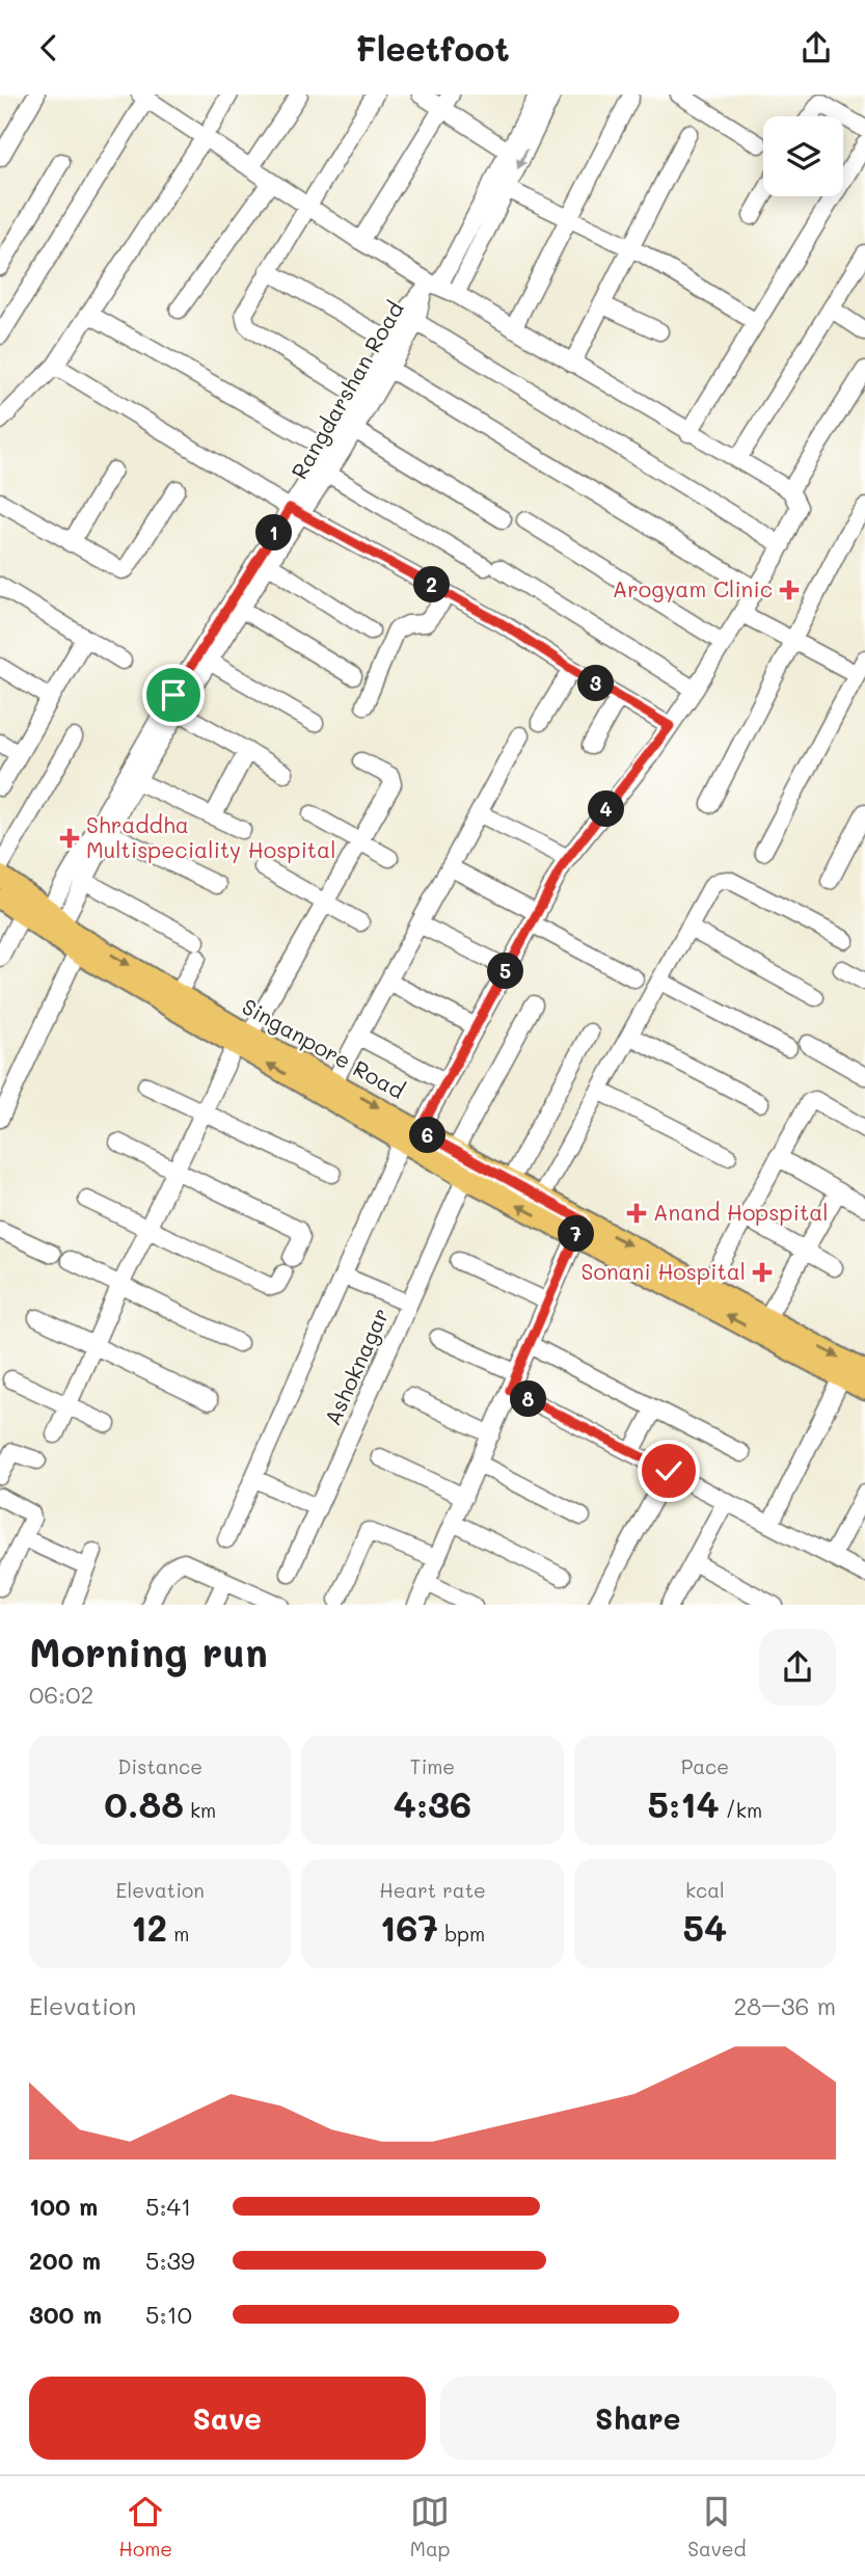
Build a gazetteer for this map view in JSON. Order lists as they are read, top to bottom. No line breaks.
{"streets":{"main road":["Singanpore Road"],"street":["Rangdarshan Road","Ashoknagar"]},"crossings":[["Rangdarshan Road","Singanpore Road"],["Singanpore Road","Ashoknagar"]],"places":{"health":["Arogyam Clinic","Shraddha Multispeciality Hospital","Anand Hopspital","Sonani Hospital"]},"page":{"header":"Fleetfoot","pins":["1","2","3","4","5","6","7","8"],"heading":["Morning run","06:02"],"stats":[["Distance","0.88 km"],["Time","4:36"],["Pace","5:14 /km"],["Elevation","12 m"],["Heart rate","167 bpm"],["kcal","54"]],"chart":["Elevation","28–36 m"],"list":[{"name":"100 m","note":"5:41"},{"name":"200 m","note":"5:39"},{"name":"300 m","note":"5:10"}],"buttons":["Save","Share"],"tabs":["Home","Map","Saved"]}}
